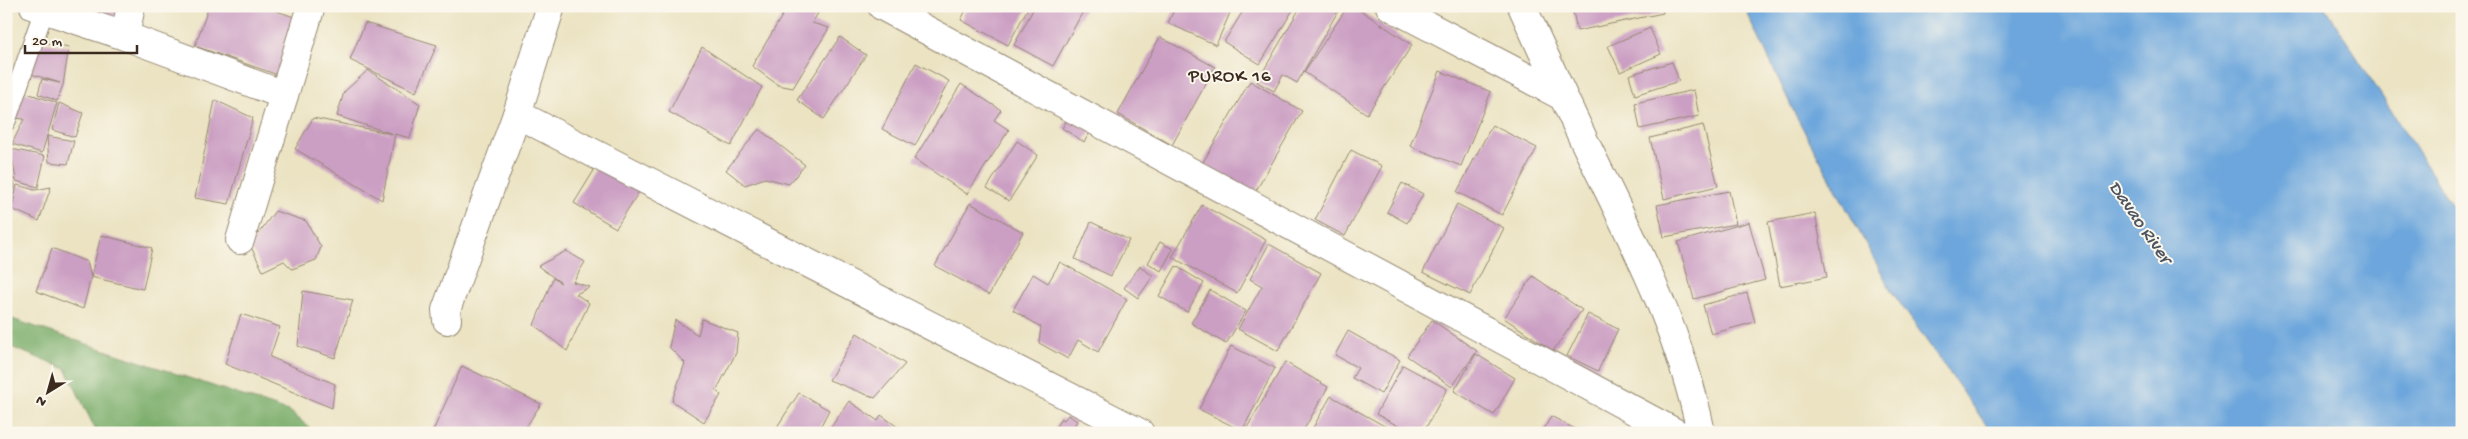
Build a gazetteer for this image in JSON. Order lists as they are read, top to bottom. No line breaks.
{"districts":["PUROK 16"],"water":["Davao River"],"scale_bar":"20 m","north":"bottom left"}
